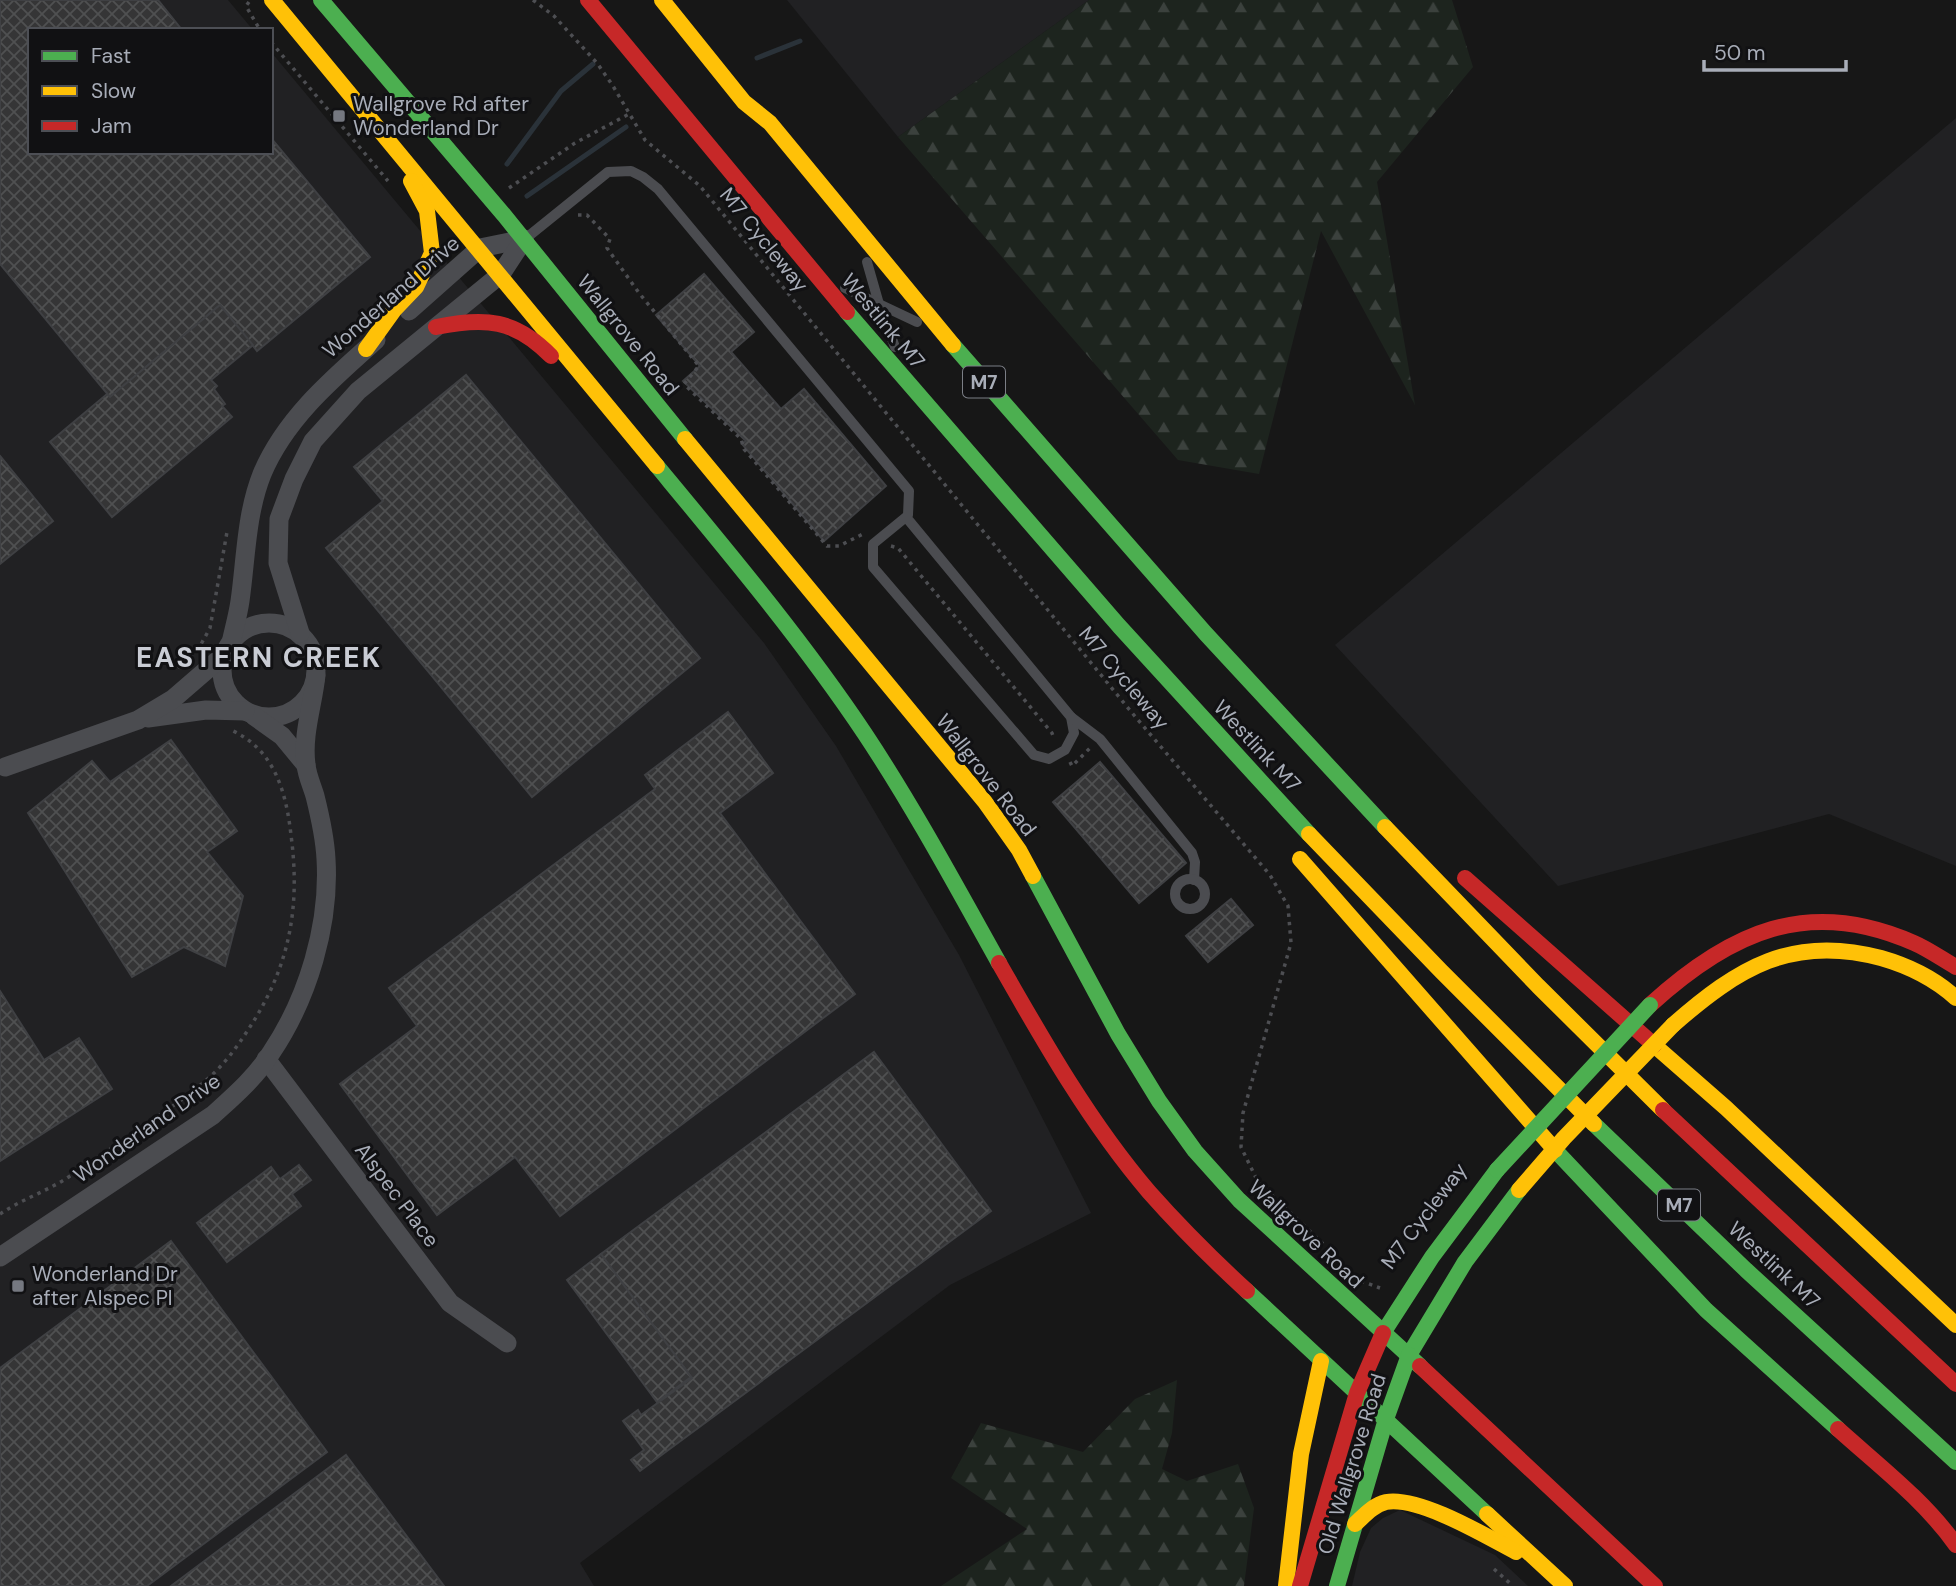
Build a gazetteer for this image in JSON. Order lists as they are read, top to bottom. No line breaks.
{"streets":{"main road":["Westlink M7","Wallgrove Road","M7","Old Wallgrove Road"],"street":["Wonderland Drive","Alspec Place"],"path":["M7 Cycleway"]},"crossings":[["Wonderland Drive","Wallgrove Road"],["Wonderland Drive","Alspec Place"],["Wallgrove Road","Old Wallgrove Road"]],"districts":["EASTERN CREEK"],"places":{"transit":["Wallgrove Rd after Wonderland Dr","Wonderland Dr after Alspec Pl"]},"legend":["Fast","Slow","Jam"],"scale_bar":"50 m"}
